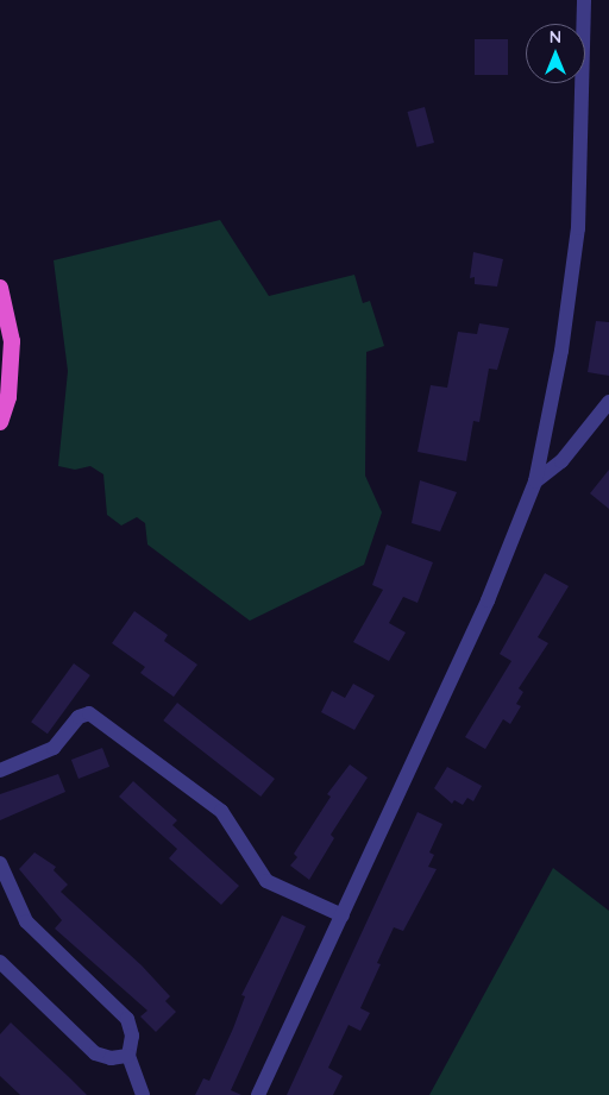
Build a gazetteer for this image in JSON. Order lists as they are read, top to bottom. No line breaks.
{"north":"top"}
